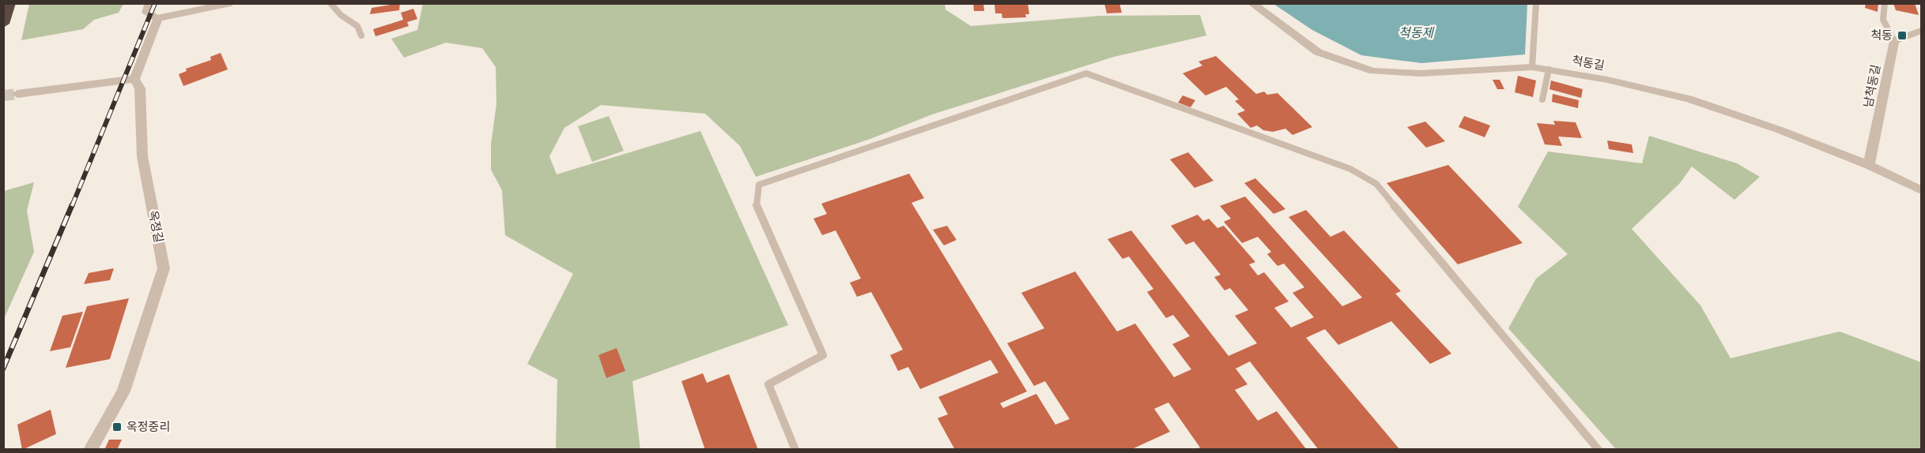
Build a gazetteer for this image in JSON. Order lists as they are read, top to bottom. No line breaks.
{"streets":{"street":["척동길","남척동길","옥정길"]},"crossings":[["척동길","남척동길"]],"water":["척동제"],"places":{"transit":["척동","옥정중리"]}}
